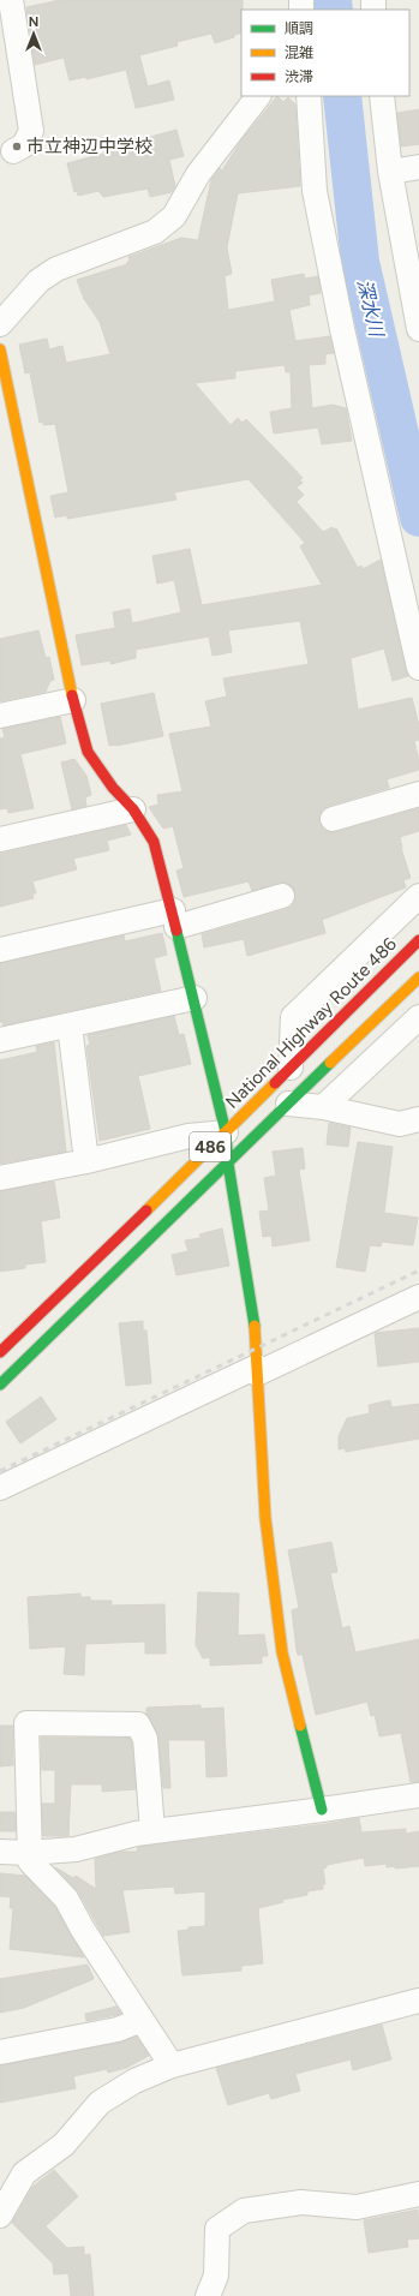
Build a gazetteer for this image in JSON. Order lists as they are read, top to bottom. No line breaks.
{"streets":{"main road":["National Highway Route 486","486"]},"water":["深水川"],"places":["市立神辺中学校"],"legend":["順調","混雑","渋滞"],"north":"top"}
